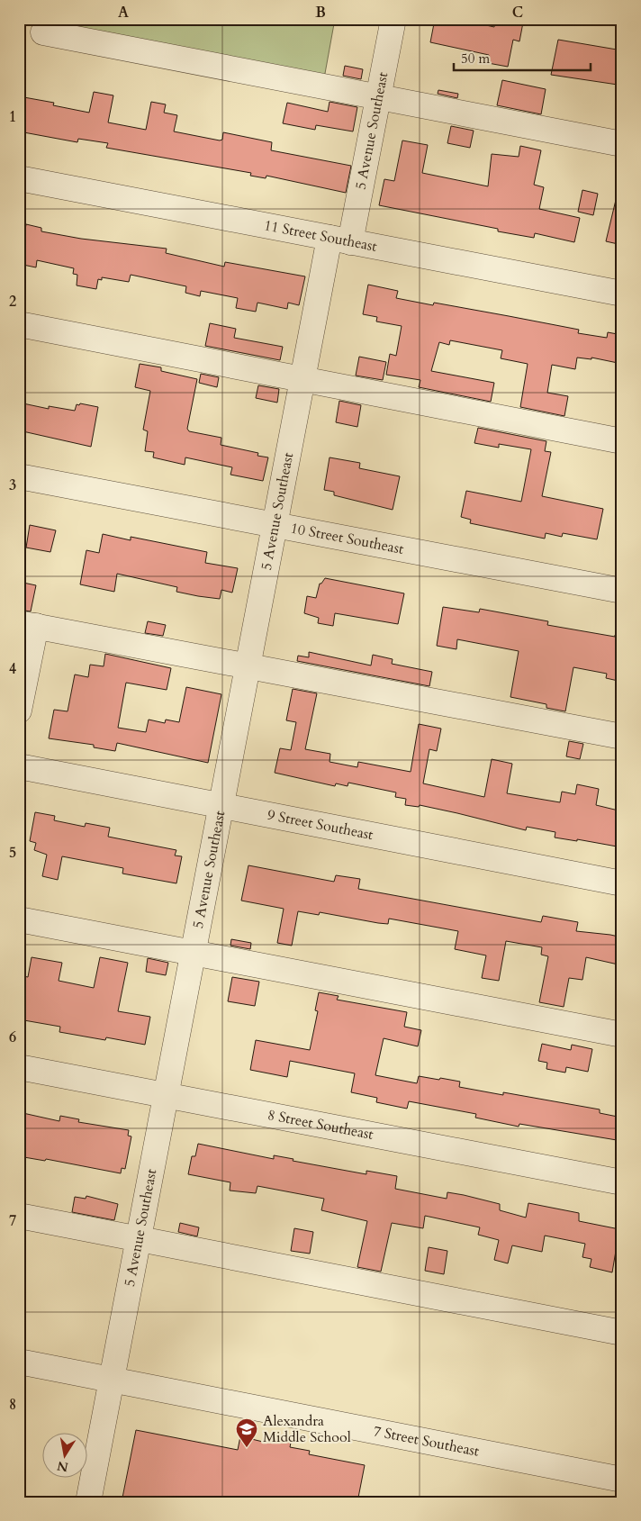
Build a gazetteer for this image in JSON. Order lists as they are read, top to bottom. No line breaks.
{"streets":{"street":["5 Avenue Southeast","11 Street Southeast","10 Street Southeast","9 Street Southeast","8 Street Southeast","7 Street Southeast"]},"crossings":[["5 Avenue Southeast","11 Street Southeast"],["5 Avenue Southeast","10 Street Southeast"],["5 Avenue Southeast","9 Street Southeast"],["5 Avenue Southeast","8 Street Southeast"],["5 Avenue Southeast","7 Street Southeast"]],"places":{"school or university":["Alexandra Middle School"]},"scale_bar":"50 m","north":"bottom","grid":{"columns":["A","B","C"],"rows":["1","2","3","4","5","6","7","8"]}}
